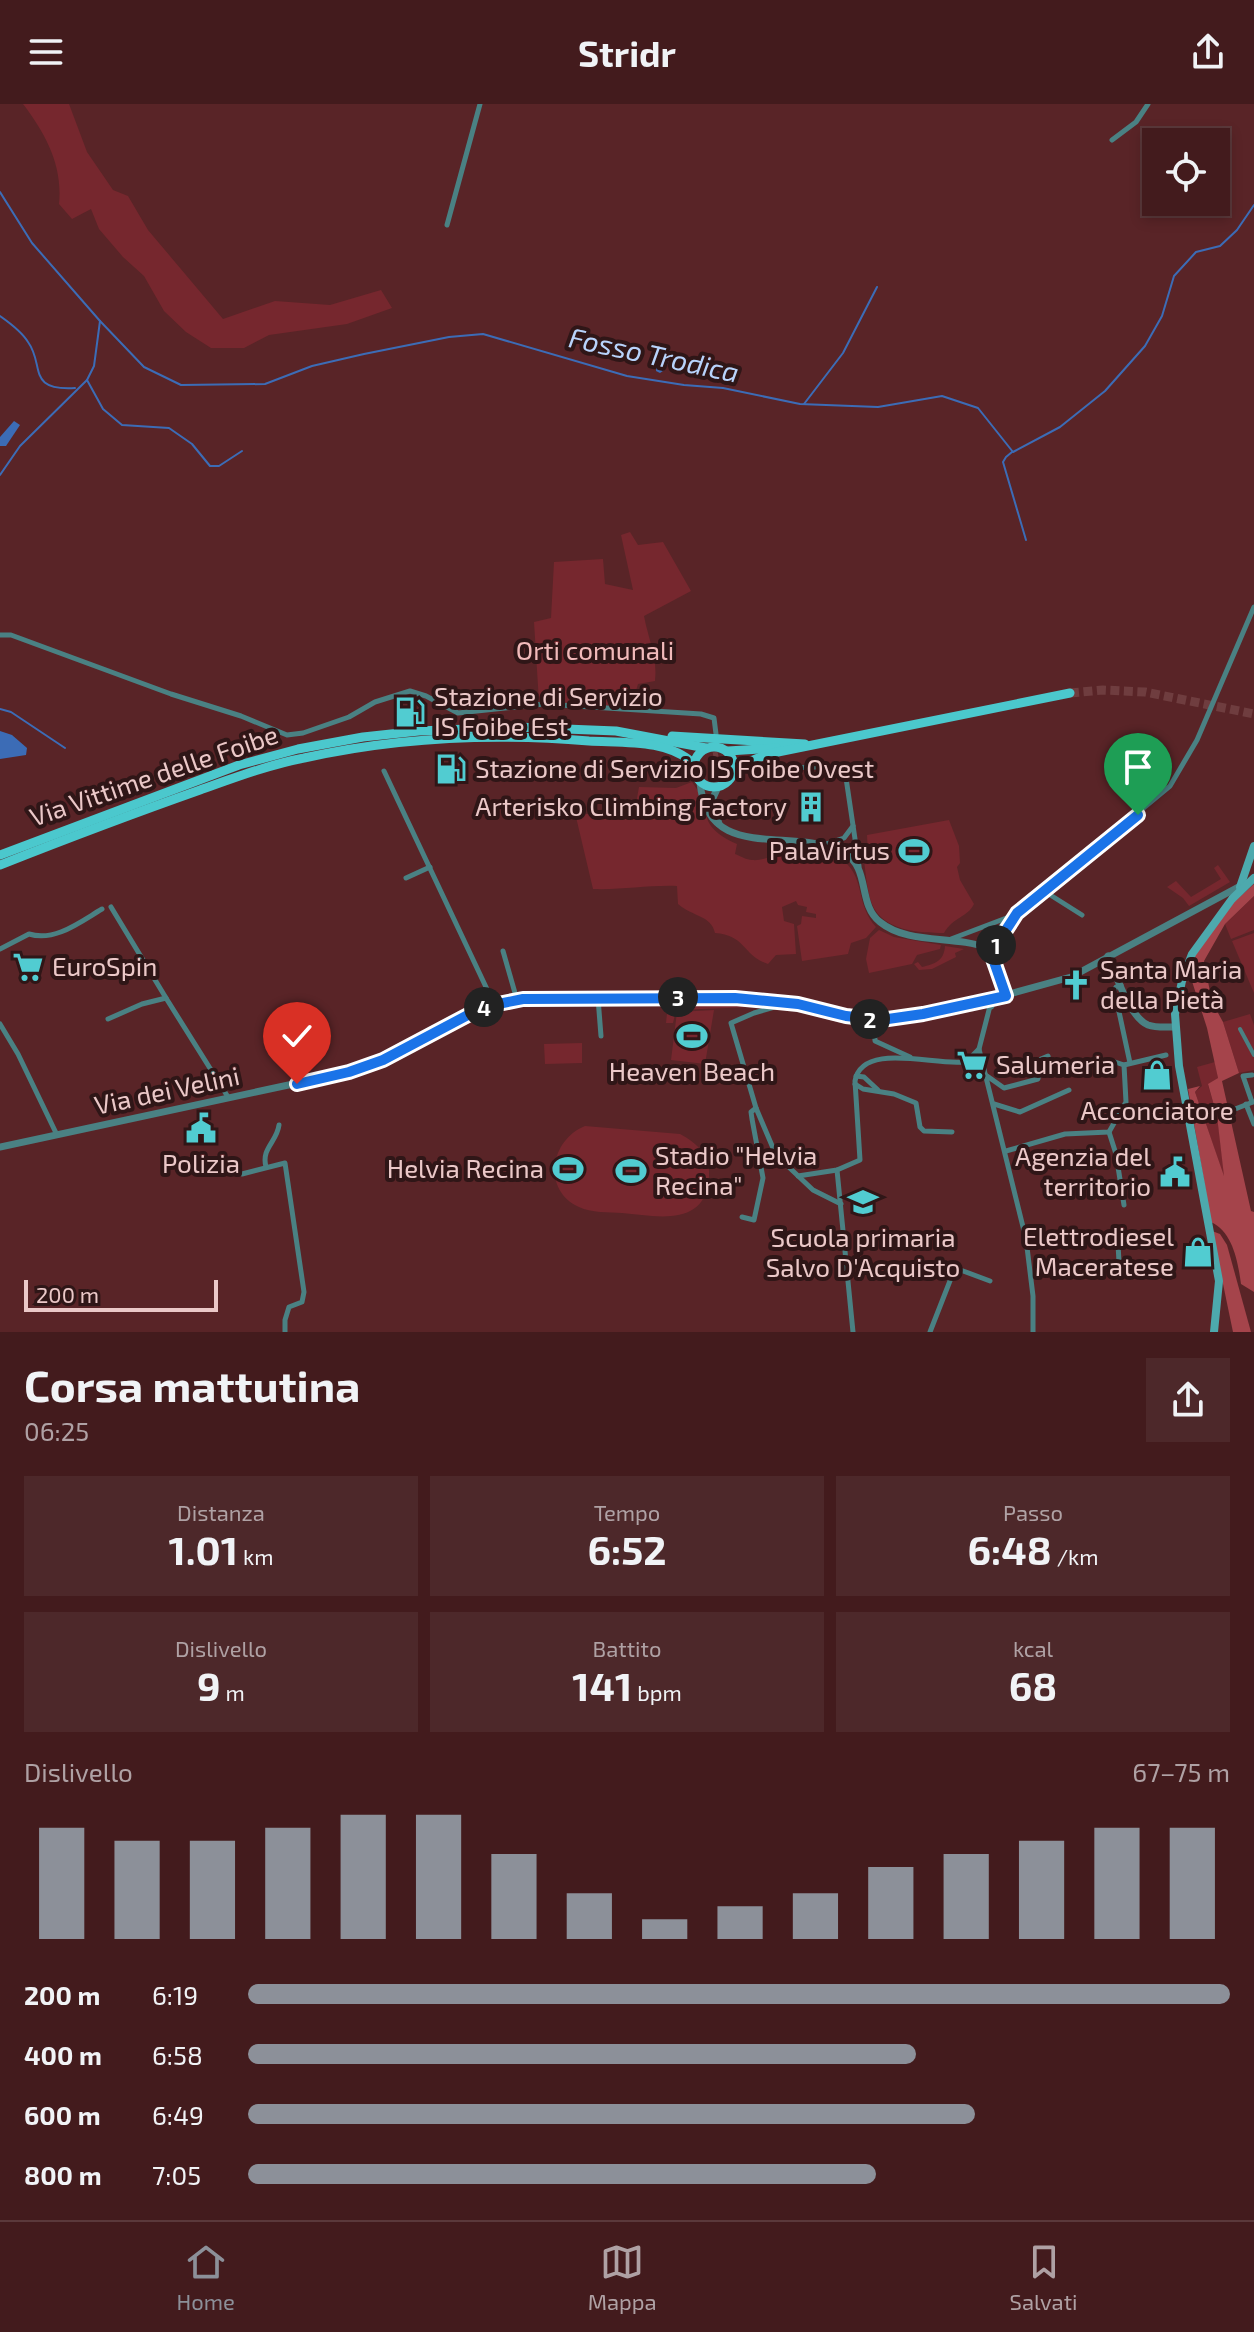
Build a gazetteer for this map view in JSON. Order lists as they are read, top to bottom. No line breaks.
{"streets":{"main road":["Via Vittime delle Foibe"],"street":["Via dei Velini"]},"water":["Fosso Trodica"],"parks":["Orti comunali"],"places":{"fuel station":["Stazione di Servizio IS Foibe Est","Stazione di Servizio IS Foibe Ovest"],"building":["Arterisko Climbing Factory"],"sports":["PalaVirtus","Heaven Beach","Helvia Recina","Stadio \"Helvia Recina\""],"supermarket":["EuroSpin","Salumeria"],"church":["Santa Maria della Pietà"],"shop":["Acconciatore","Elettrodiesel Maceratese"],"public building":["Polizia","Agenzia del territorio"],"school or university":["Scuola primaria Salvo D'Acquisto"]},"scale_bar":"200 m","page":{"header":"Stridr","pins":["1","3","4","2"],"scale":"200 m","heading":["Corsa mattutina","06:25"],"stats":[["Distanza","1.01 km"],["Tempo","6:52"],["Passo","6:48 /km"],["Dislivello","9 m"],["Battito","141 bpm"],["kcal","68"]],"chart":["Dislivello","67–75 m"],"list":[{"name":"200 m","note":"6:19"},{"name":"400 m","note":"6:58"},{"name":"600 m","note":"6:49"},{"name":"800 m","note":"7:05"}],"tabs":["Home","Mappa","Salvati"]}}
